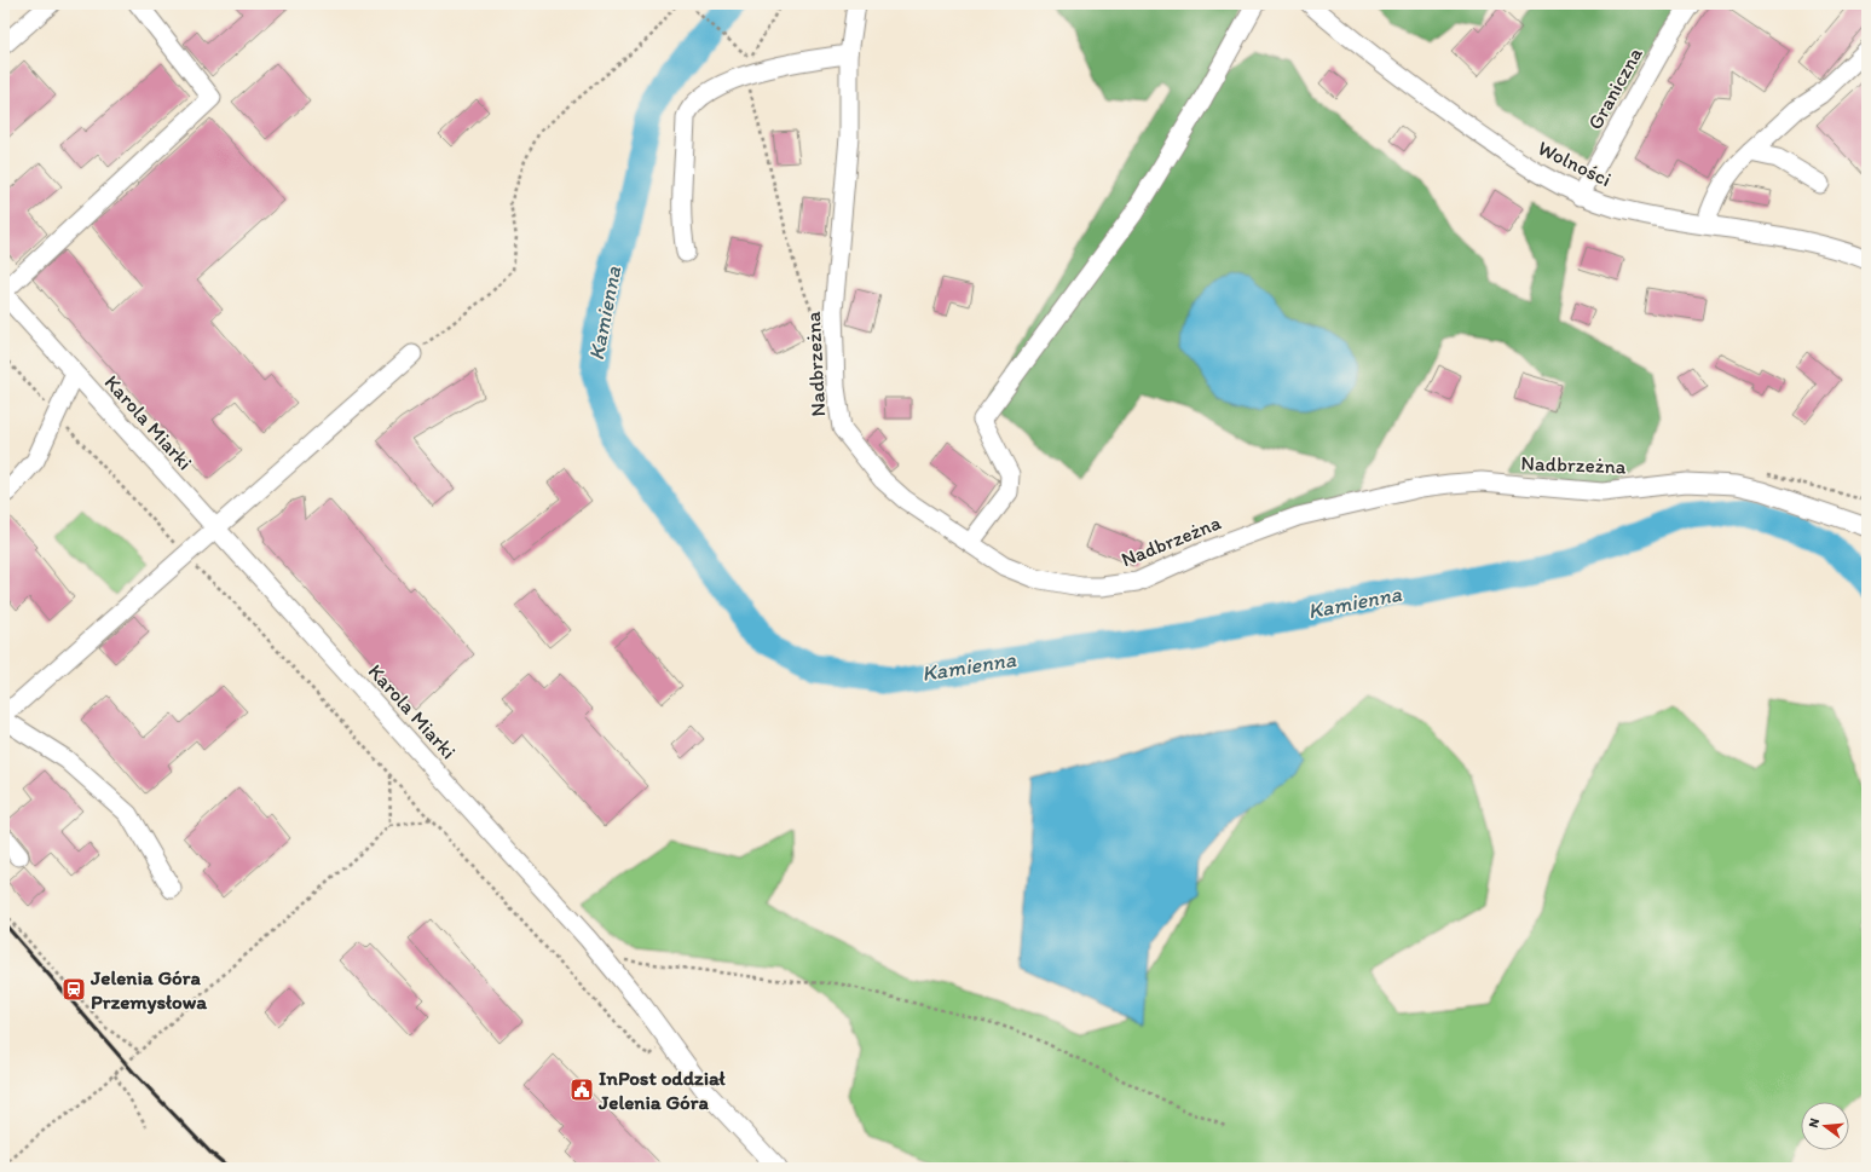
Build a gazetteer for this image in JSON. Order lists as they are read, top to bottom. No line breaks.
{"streets":{"street":["Graniczna","Wolności","Nadbrzeżna","Karola Miarki"]},"crossings":[["Graniczna","Wolności"]],"water":["Kamienna"],"places":{"station":["Jelenia Góra Przemysłowa"],"public building":["InPost oddział Jelenia Góra"]},"north":"left"}
